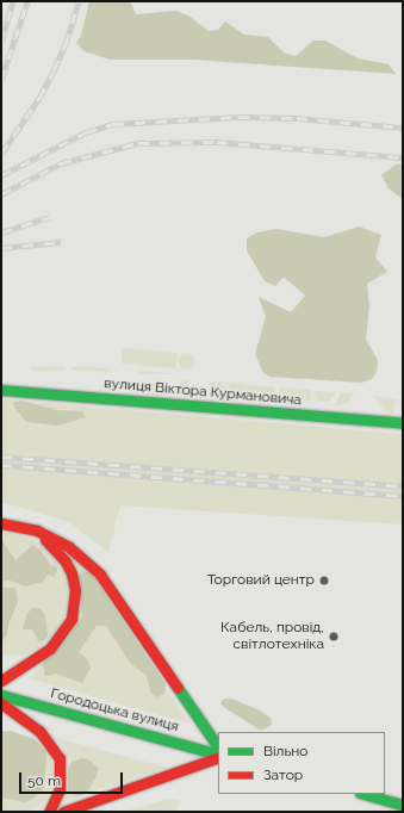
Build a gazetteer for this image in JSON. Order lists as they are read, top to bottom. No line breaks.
{"streets":{"main road":["вулиця Віктора Курмановича","Городоцька вулиця"]},"places":["Торговий центр","Кабель, провід, світлотехніка"],"legend":["Вільно","Затор"],"scale_bar":"50 m"}
